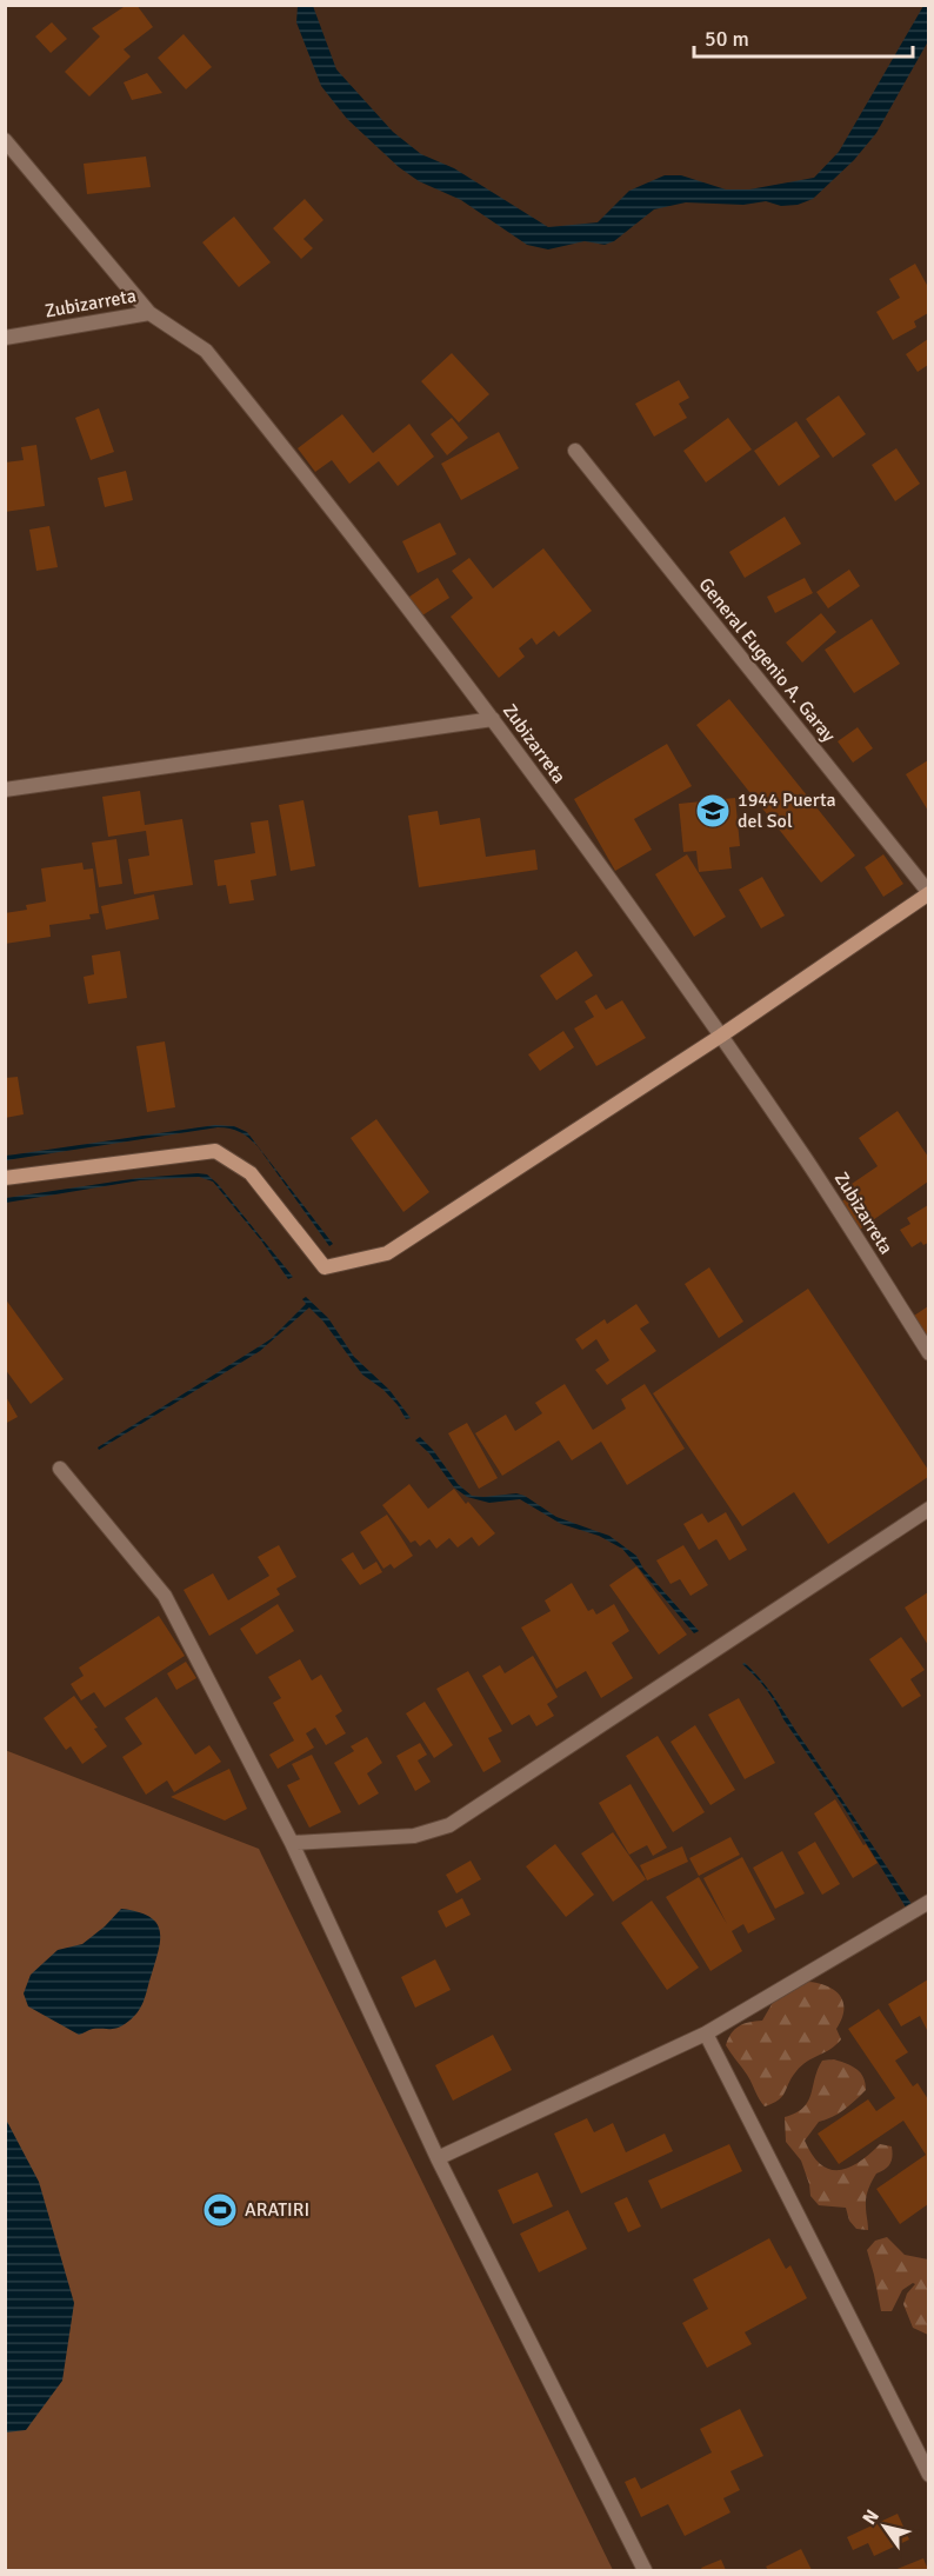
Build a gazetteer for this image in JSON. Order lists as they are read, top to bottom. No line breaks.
{"streets":{"street":["Zubizarreta","General Eugenio A. Garay"]},"places":{"school or university":["1944 Puerta del Sol"],"sports":["ARATIRI"]},"scale_bar":"50 m","north":"top left"}
